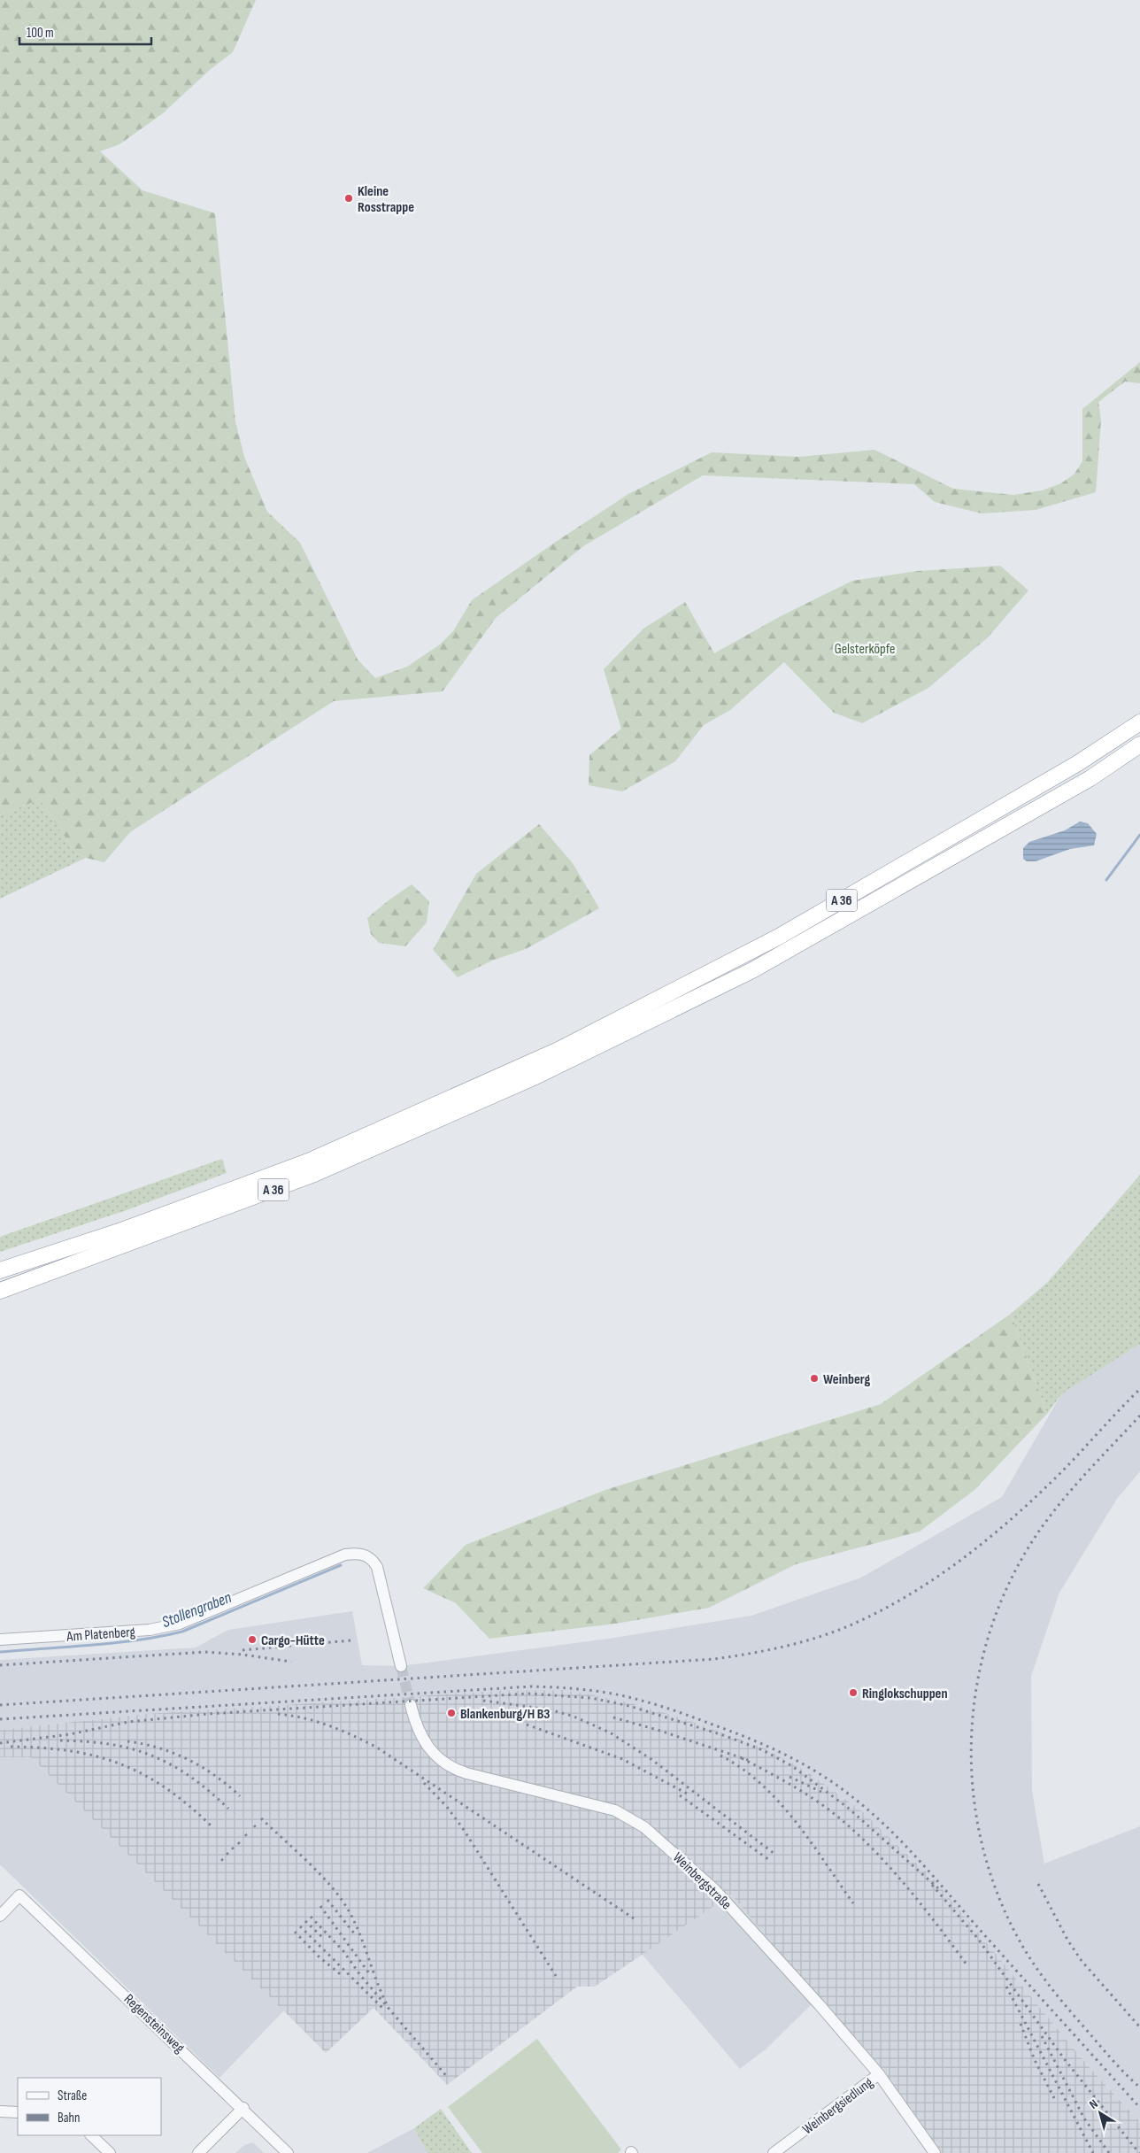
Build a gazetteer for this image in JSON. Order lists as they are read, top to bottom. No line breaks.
{"streets":{"highway":["A 36"],"street":["Am Platenberg","Weinbergstraße","Regensteinsweg","Weinbergsiedlung"]},"crossings":[["Weinbergstraße","Weinbergsiedlung"]],"water":["Stollengraben"],"parks":["Gelsterköpfe"],"places":["Kleine Rosstrappe","Weinberg","Cargo-Hütte","Ringlokschuppen","Blankenburg/H B3"],"legend":["Straße","Bahn"],"scale_bar":"100 m","north":"top left"}
